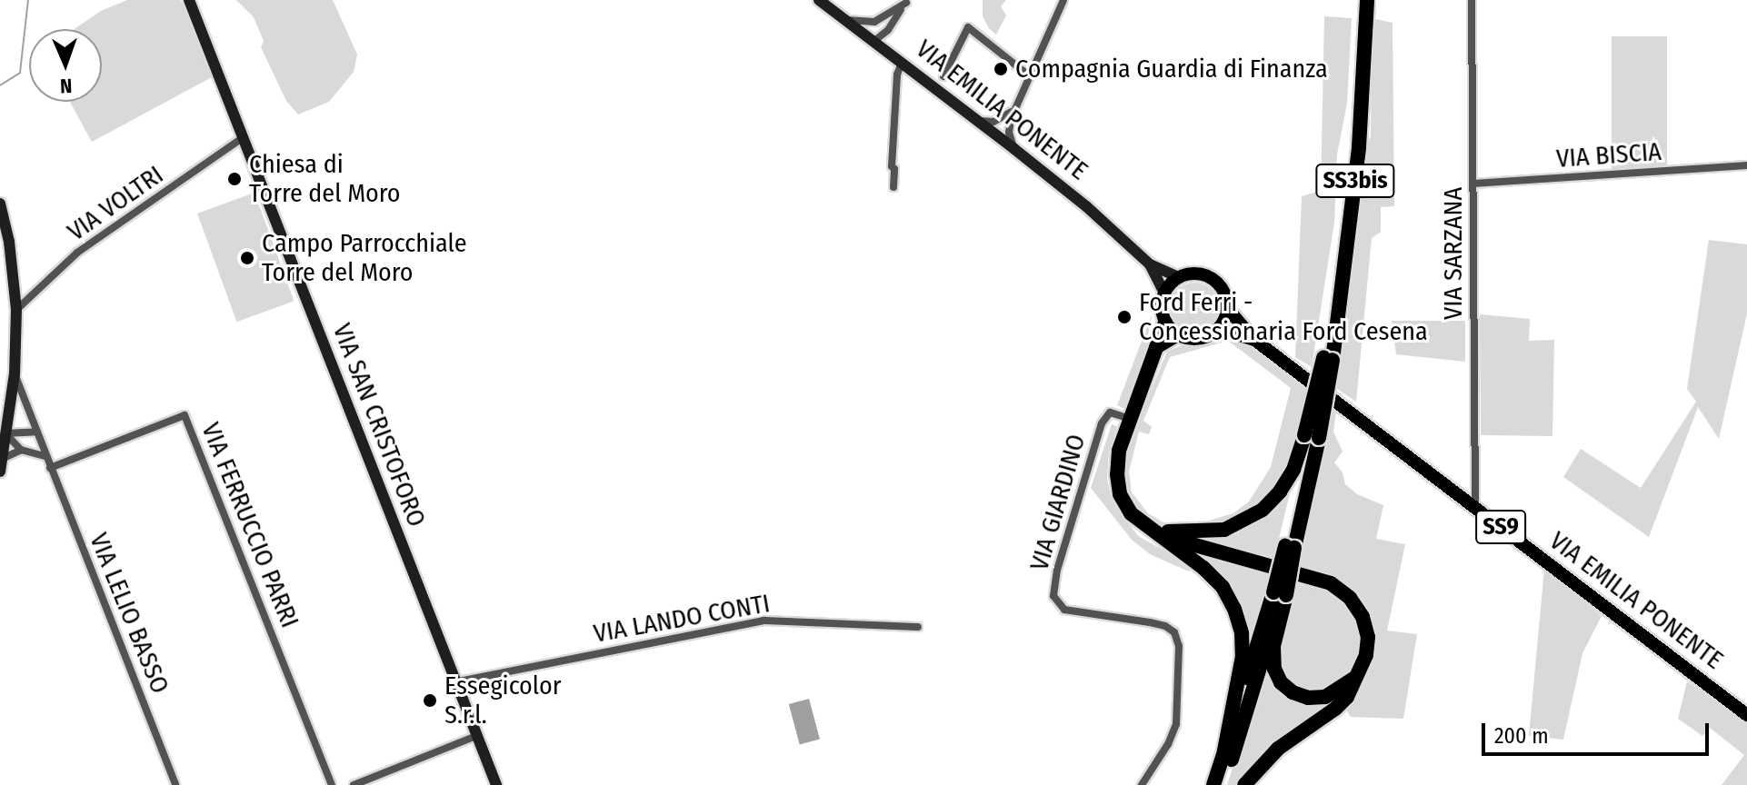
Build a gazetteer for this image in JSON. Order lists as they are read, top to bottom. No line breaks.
{"streets":{"highway":["SS3bis"],"main road":["VIA EMILIA PONENTE","SS9"],"street":["VIA BISCIA","VIA VOLTRI","VIA SARZANA","VIA SAN CRISTOFORO","VIA GIARDINO","VIA FERRUCCIO PARRI","VIA LELIO BASSO","VIA LANDO CONTI"]},"crossings":[["VIA EMILIA PONENTE","VIA SARZANA"],["VIA BISCIA","VIA SARZANA"],["VIA VOLTRI","VIA SAN CRISTOFORO"],["VIA SAN CRISTOFORO","VIA LANDO CONTI"],["VIA FERRUCCIO PARRI","VIA LELIO BASSO"]],"places":["Compagnia Guardia di Finanza","Chiesa di Torre del Moro","Campo Parrocchiale Torre del Moro","Ford Ferri - Concessionaria Ford Cesena","Essegicolor S.r.l."],"scale_bar":"200 m","north":"bottom"}
